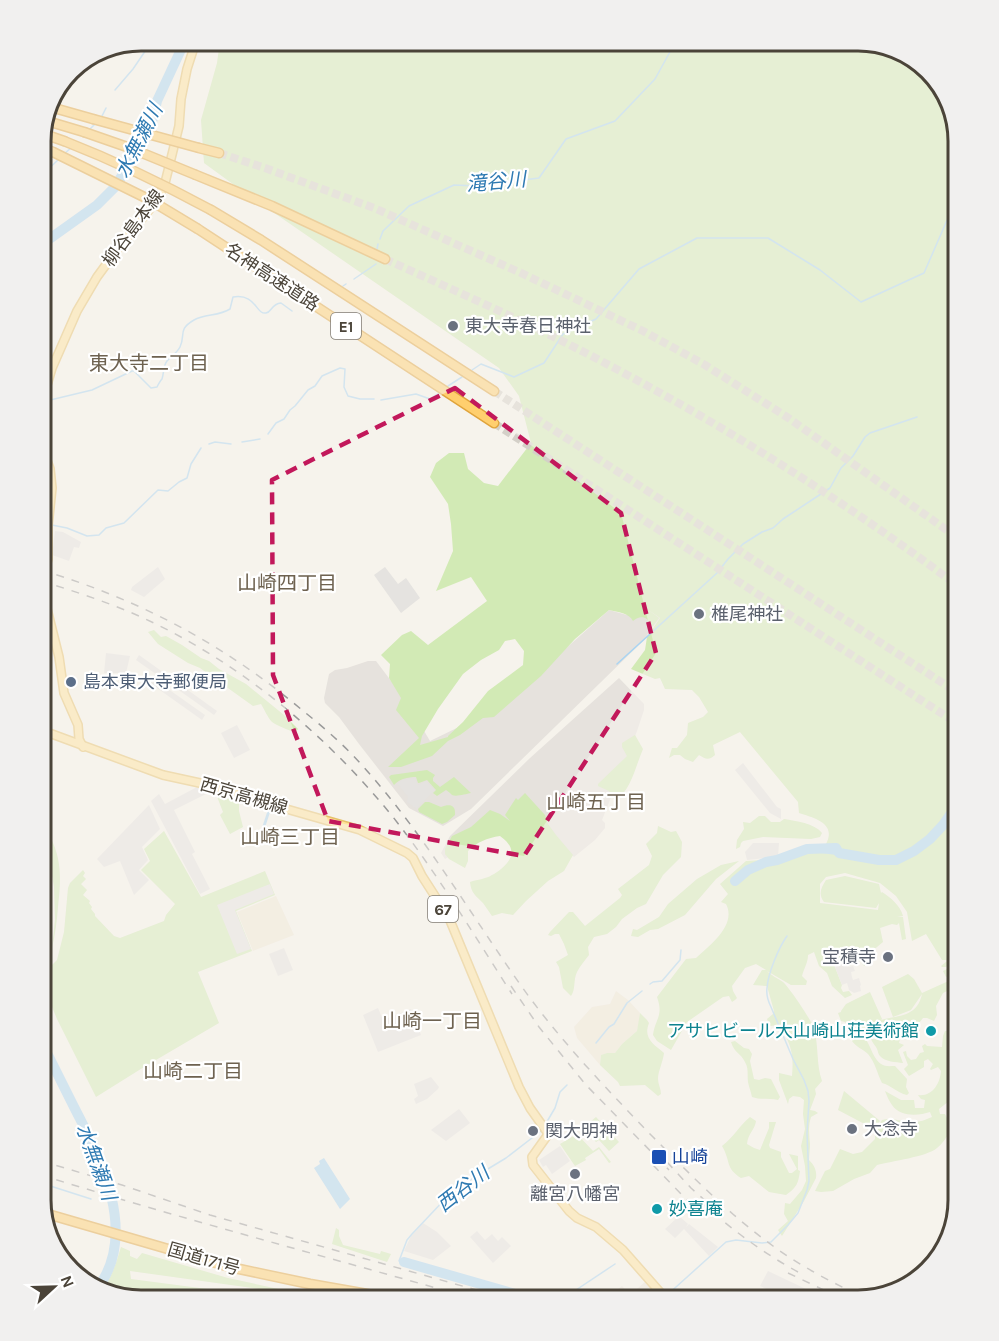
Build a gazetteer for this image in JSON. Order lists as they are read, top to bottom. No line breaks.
{"streets":{"highway":["名神高速道路","E1","国道171号"],"main road":["柳谷島本線","西京高槻線","67"]},"districts":["東大寺二丁目","山崎四丁目","山崎五丁目","山崎三丁目","山崎一丁目","山崎二丁目"],"water":["水無瀬川","滝谷川","西谷川"],"places":{"other":["東大寺春日神社","椎尾神社","島本東大寺郵便局","宝積寺","アサヒビール大山崎山荘美術館","大念寺","関大明神","離宮八幡宮","妙喜庵"],"transit":["山崎"]},"north":"right"}
